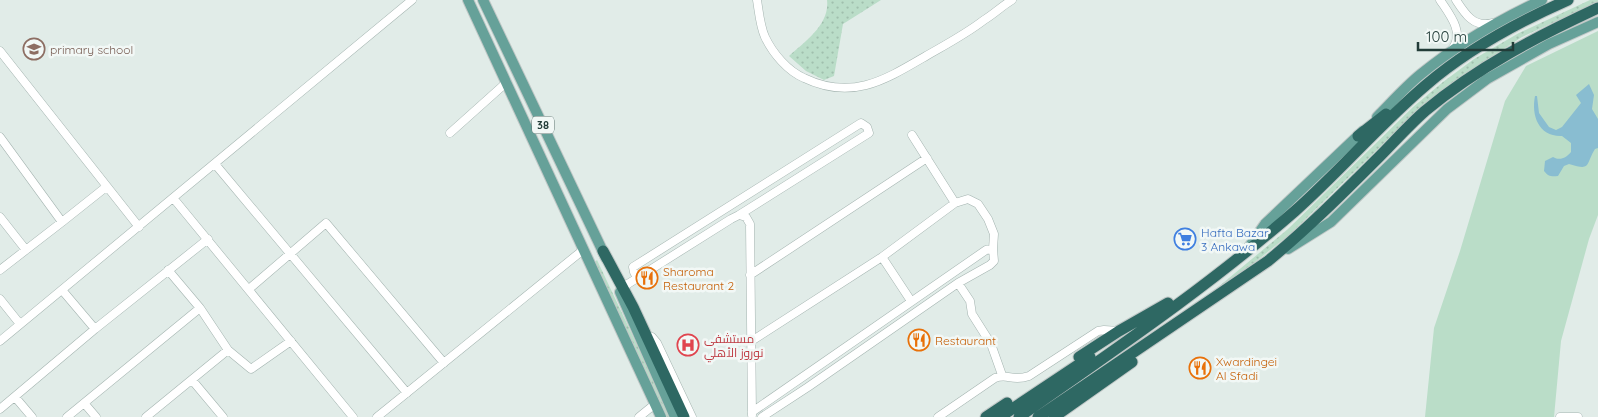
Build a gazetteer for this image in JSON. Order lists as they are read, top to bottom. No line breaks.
{"streets":{"main road":["38"]},"places":{"school or university":["primary school"],"supermarket":["Hafta Bazar 3 Ankawa"],"restaurant":["Sharoma Restaurant 2","Restaurant","Xwardingei Al Sfadi"],"hospital":["مستشفى نوروز الأهلي"]},"scale_bar":"100 m"}
